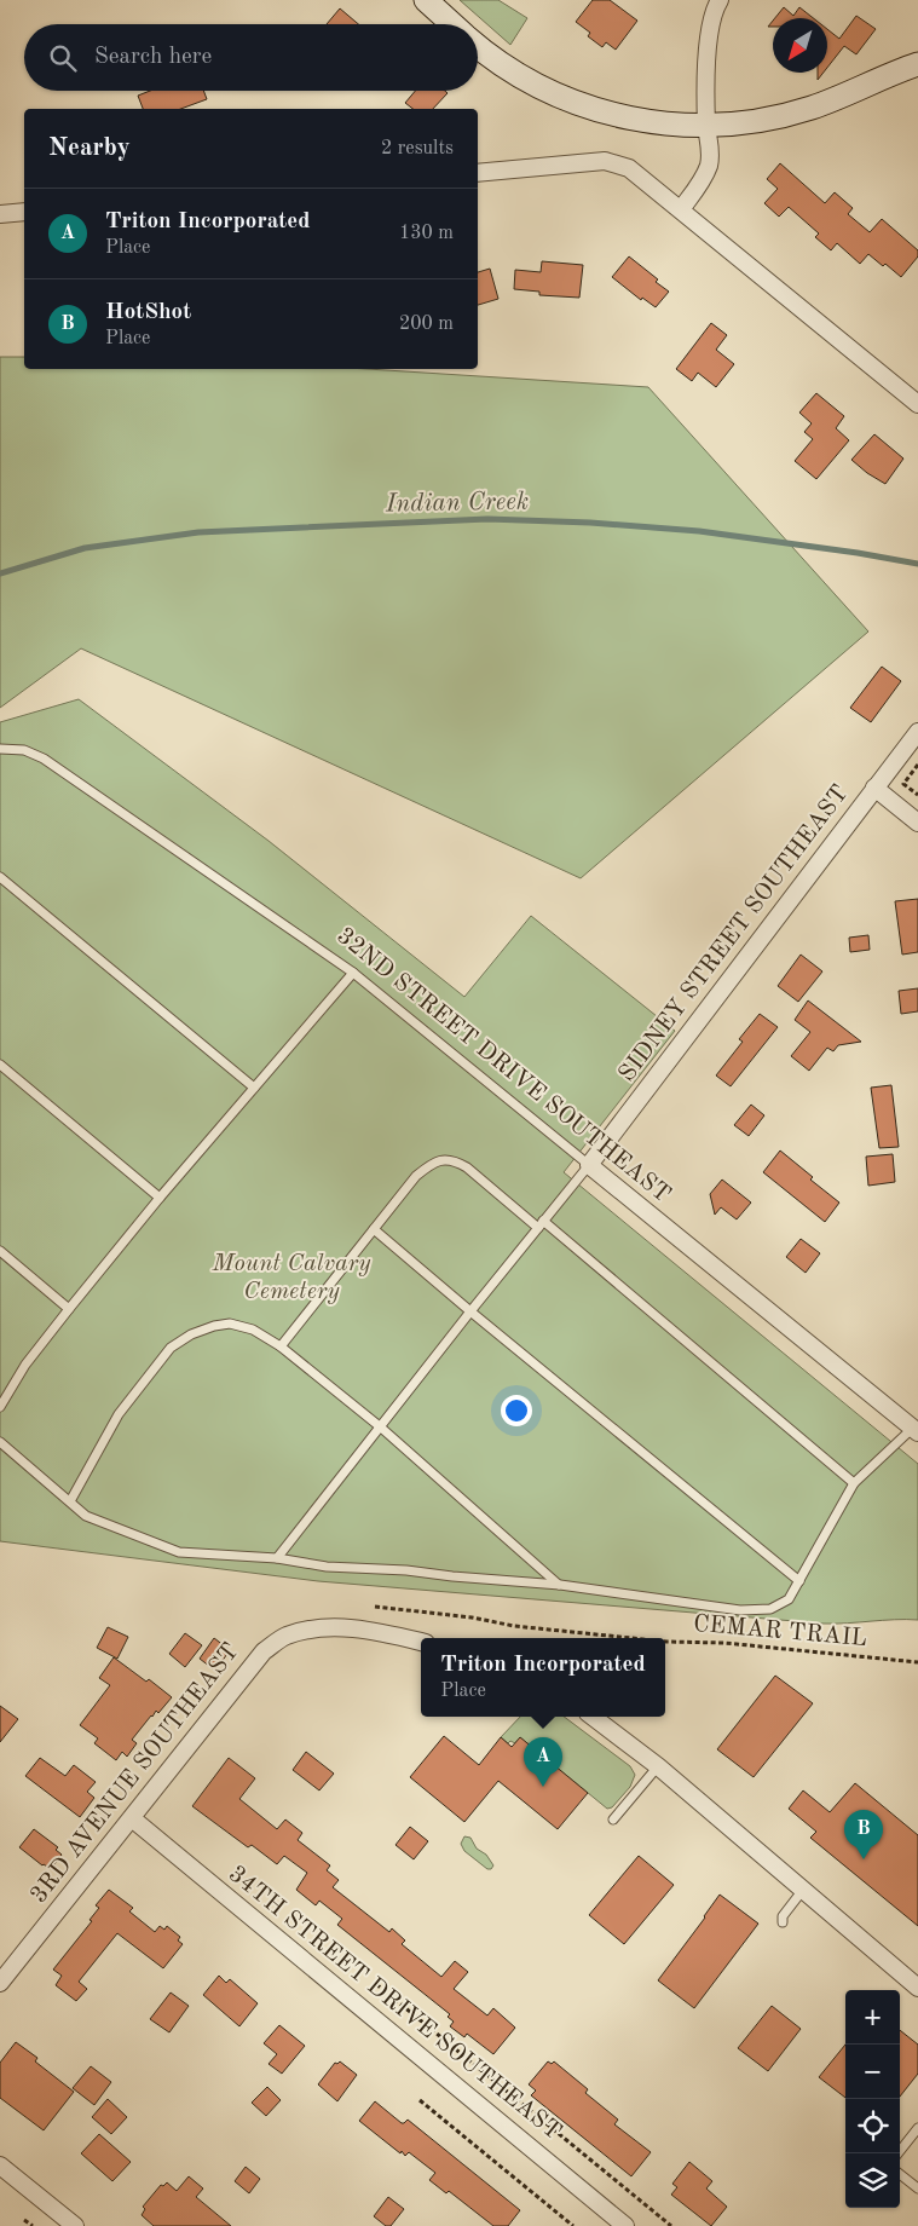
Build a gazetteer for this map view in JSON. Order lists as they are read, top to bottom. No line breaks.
{"streets":{"street":["SIDNEY STREET SOUTHEAST","32ND STREET DRIVE SOUTHEAST","3RD AVENUE SOUTHEAST","34TH STREET DRIVE SOUTHEAST"],"path":["CEMAR TRAIL"]},"crossings":[["SIDNEY STREET SOUTHEAST","32ND STREET DRIVE SOUTHEAST"],["3RD AVENUE SOUTHEAST","34TH STREET DRIVE SOUTHEAST"]],"water":["Indian Creek"],"parks":["Mount Calvary Cemetery"],"north":"bottom left","page":{"search":"Search here","heading":["Nearby","2 results"],"list":[{"mark":"A","name":"Triton Incorporated","note":"Place","value":"130 m"},{"mark":"B","name":"HotShot","note":"Place","value":"200 m"}],"popup":["Triton Incorporated","Place"],"pins":["A","B"],"map_buttons":["+","−"]}}
